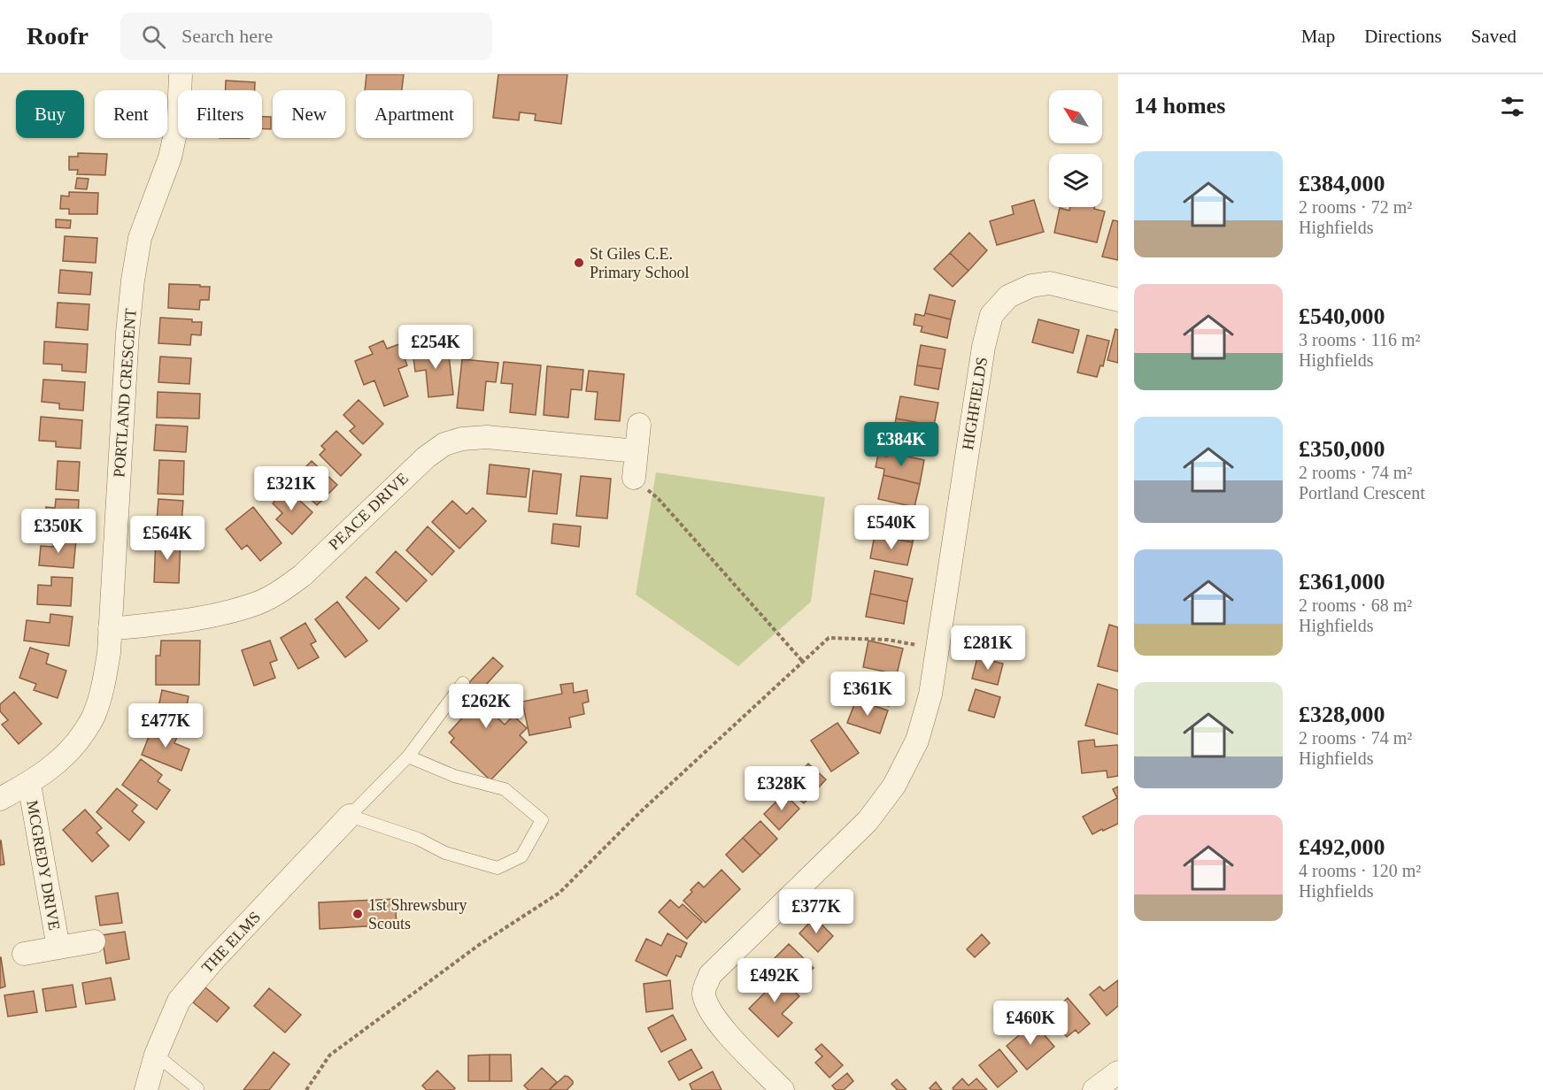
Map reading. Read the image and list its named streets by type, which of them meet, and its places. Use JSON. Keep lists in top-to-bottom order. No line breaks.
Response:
{"streets":{"street":["PORTLAND CRESCENT","HIGHFIELDS","PEACE DRIVE","MCGREDY DRIVE","THE ELMS"]},"crossings":[["PORTLAND CRESCENT","PEACE DRIVE"],["PORTLAND CRESCENT","MCGREDY DRIVE"]],"places":["St Giles C.E. Primary School","1st Shrewsbury Scouts"],"north":"top left","page":{"header":"Roofr","search":"Search here","nav":["Map","Directions","Saved"],"heading":"14 homes","chip":["Buy","Rent","Filters","New","Apartment"],"list":[{"name":"£384,000","note":"2 rooms · 72 m² · Highfields"},{"name":"£540,000","note":"3 rooms · 116 m² · Highfields"},{"name":"£350,000","note":"2 rooms · 74 m² · Portland Crescent"},{"name":"£361,000","note":"2 rooms · 68 m² · Highfields"},{"name":"£328,000","note":"2 rooms · 74 m² · Highfields"},{"name":"£492,000","note":"4 rooms · 120 m² · Highfields"}],"price":["£254K","£384K","£321K","£540K","£350K","£564K","£281K","£361K","£262K","£477K","£328K","£377K","£492K","£460K"]}}
